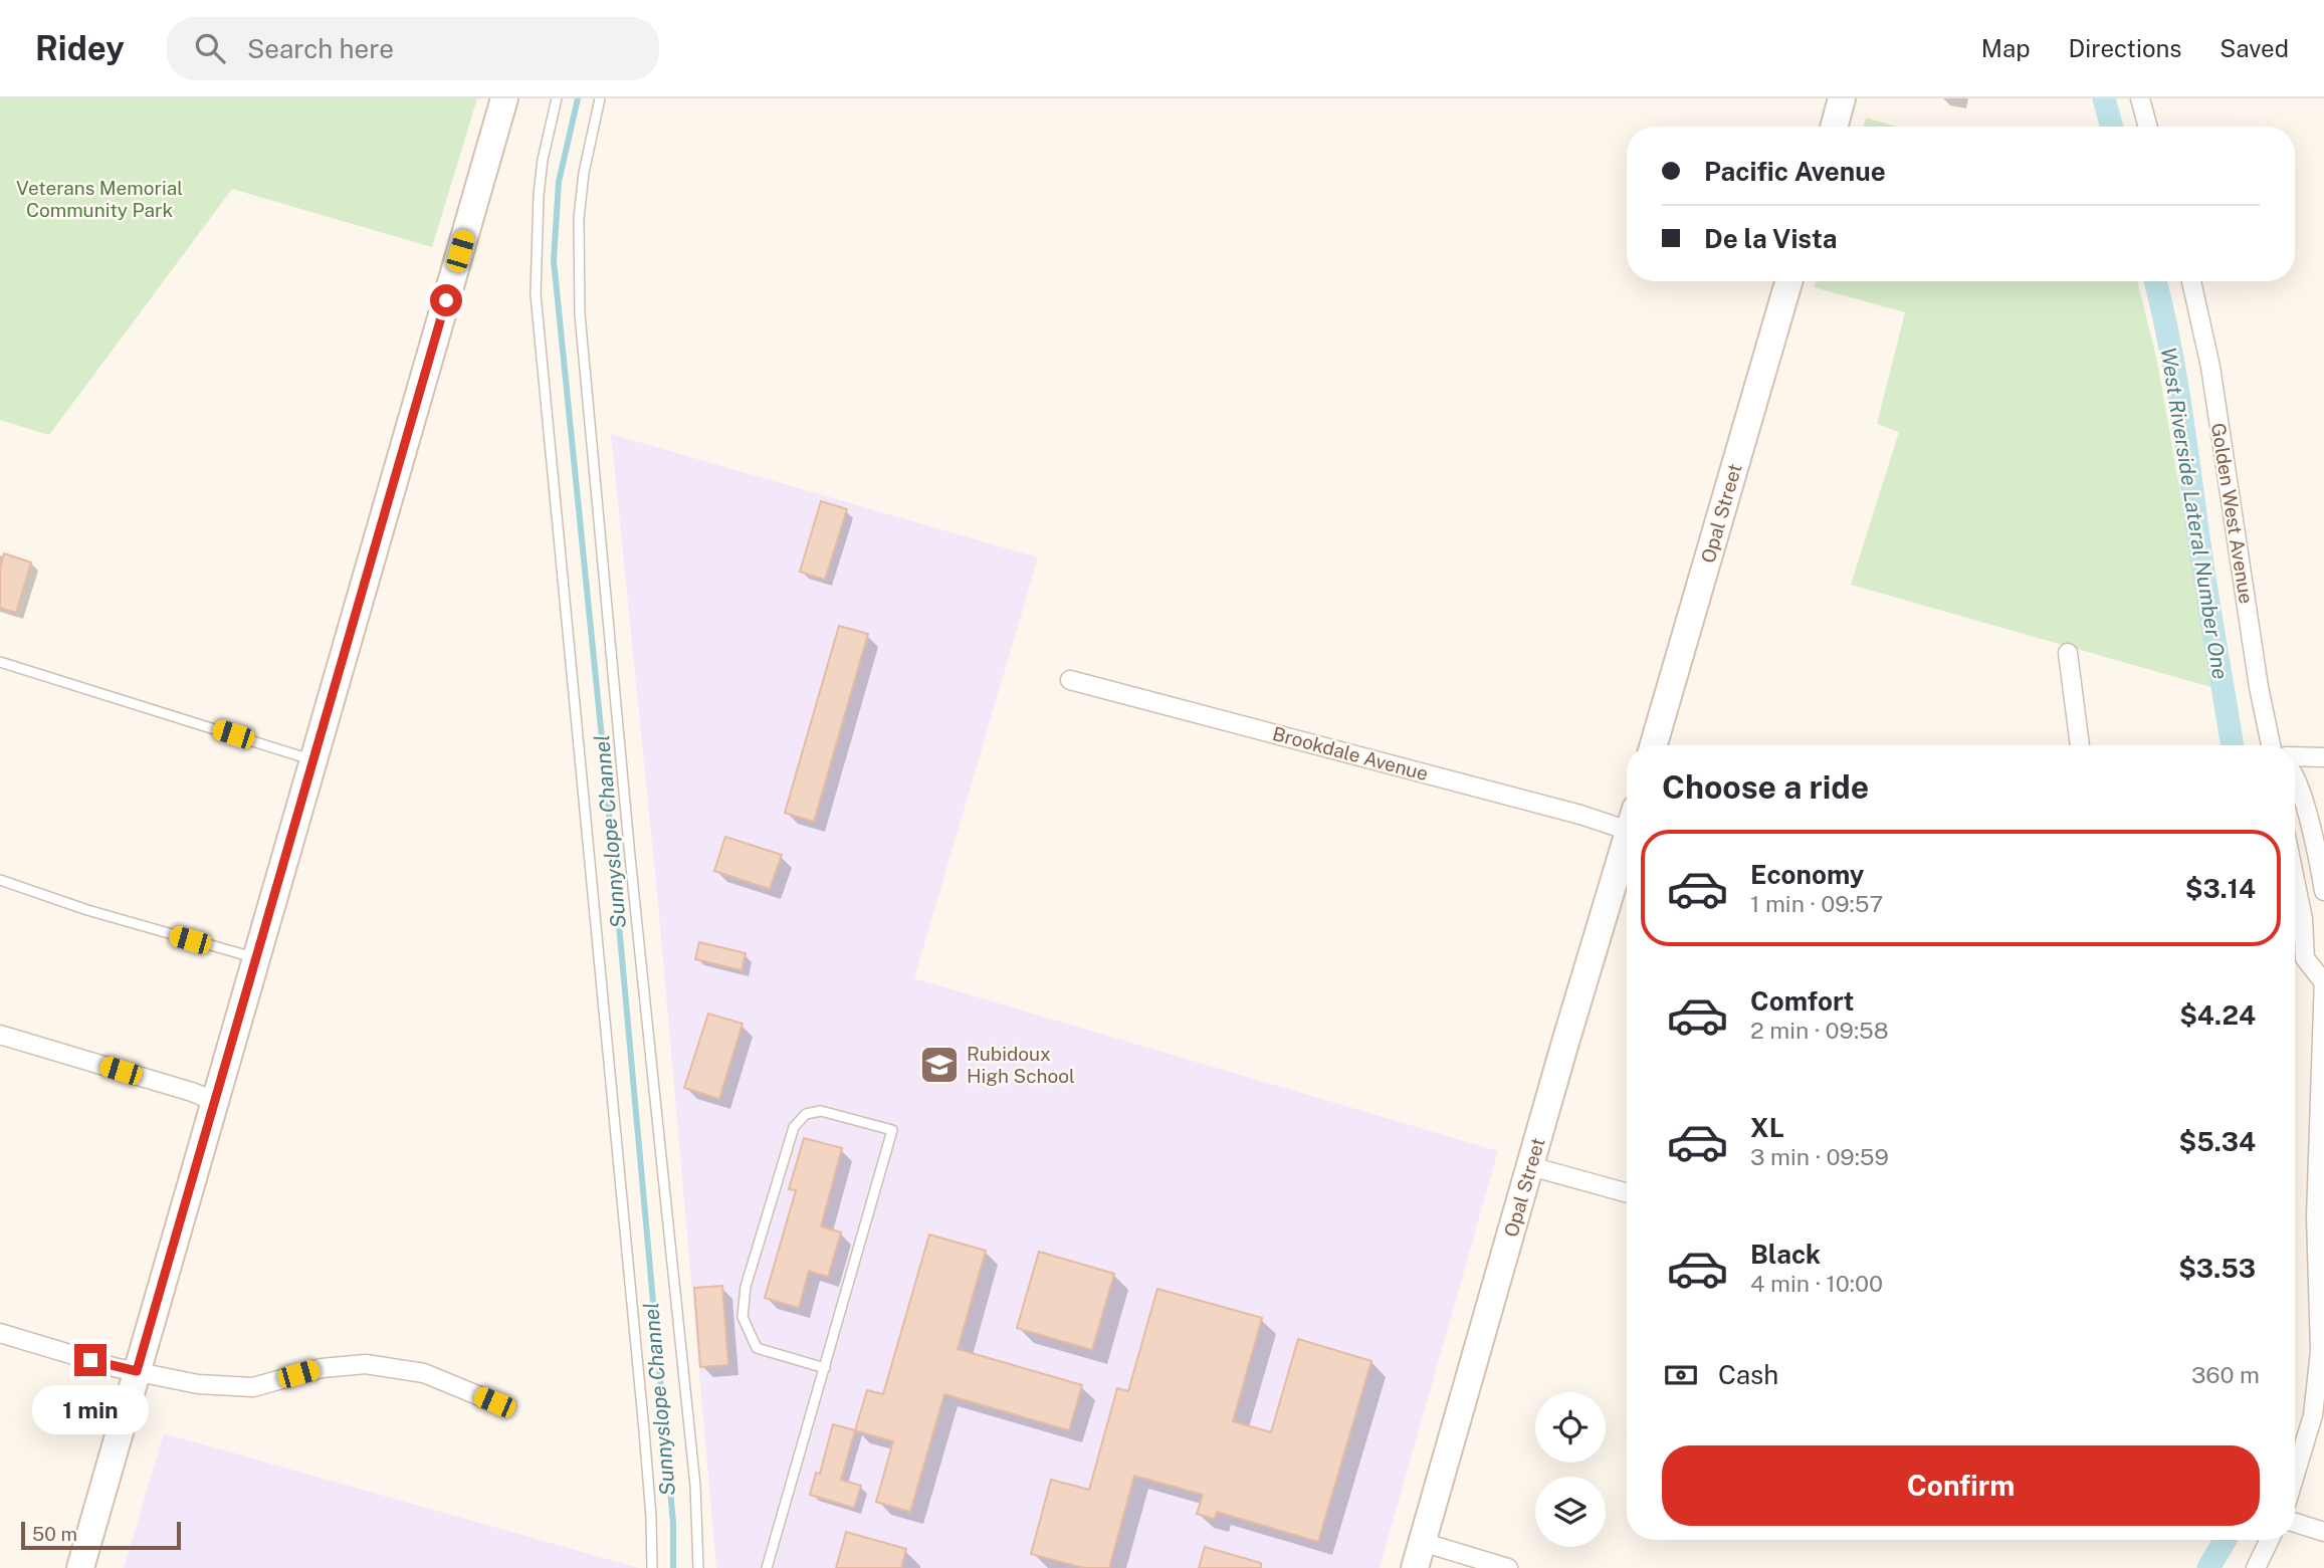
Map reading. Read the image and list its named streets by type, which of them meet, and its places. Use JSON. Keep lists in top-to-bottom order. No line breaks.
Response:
{"streets":{"street":["Opal Street","Golden West Avenue","Brookdale Avenue"]},"water":["West Riverside Lateral Number One","Sunnyslope Channel"],"parks":["Veterans Memorial Community Park"],"places":{"school or university":["Rubidoux High School"]},"scale_bar":"50 m","page":{"header":"Ridey","search":"Search here","nav":["Map","Directions","Saved"],"banner":["Pacific Avenue","De la Vista"],"heading":"Choose a ride","list":[{"name":"Economy","note":"1 min · 09:57","value":"$3.14"},{"name":"Comfort","note":"2 min · 09:58","value":"$4.24"},{"name":"XL","note":"3 min · 09:59","value":"$5.34"},{"name":"Black","note":"4 min · 10:00","value":"$3.53"}],"pay":["Cash","360 m"],"bubble":"1 min","buttons":"Confirm","scale":"50 m"}}
